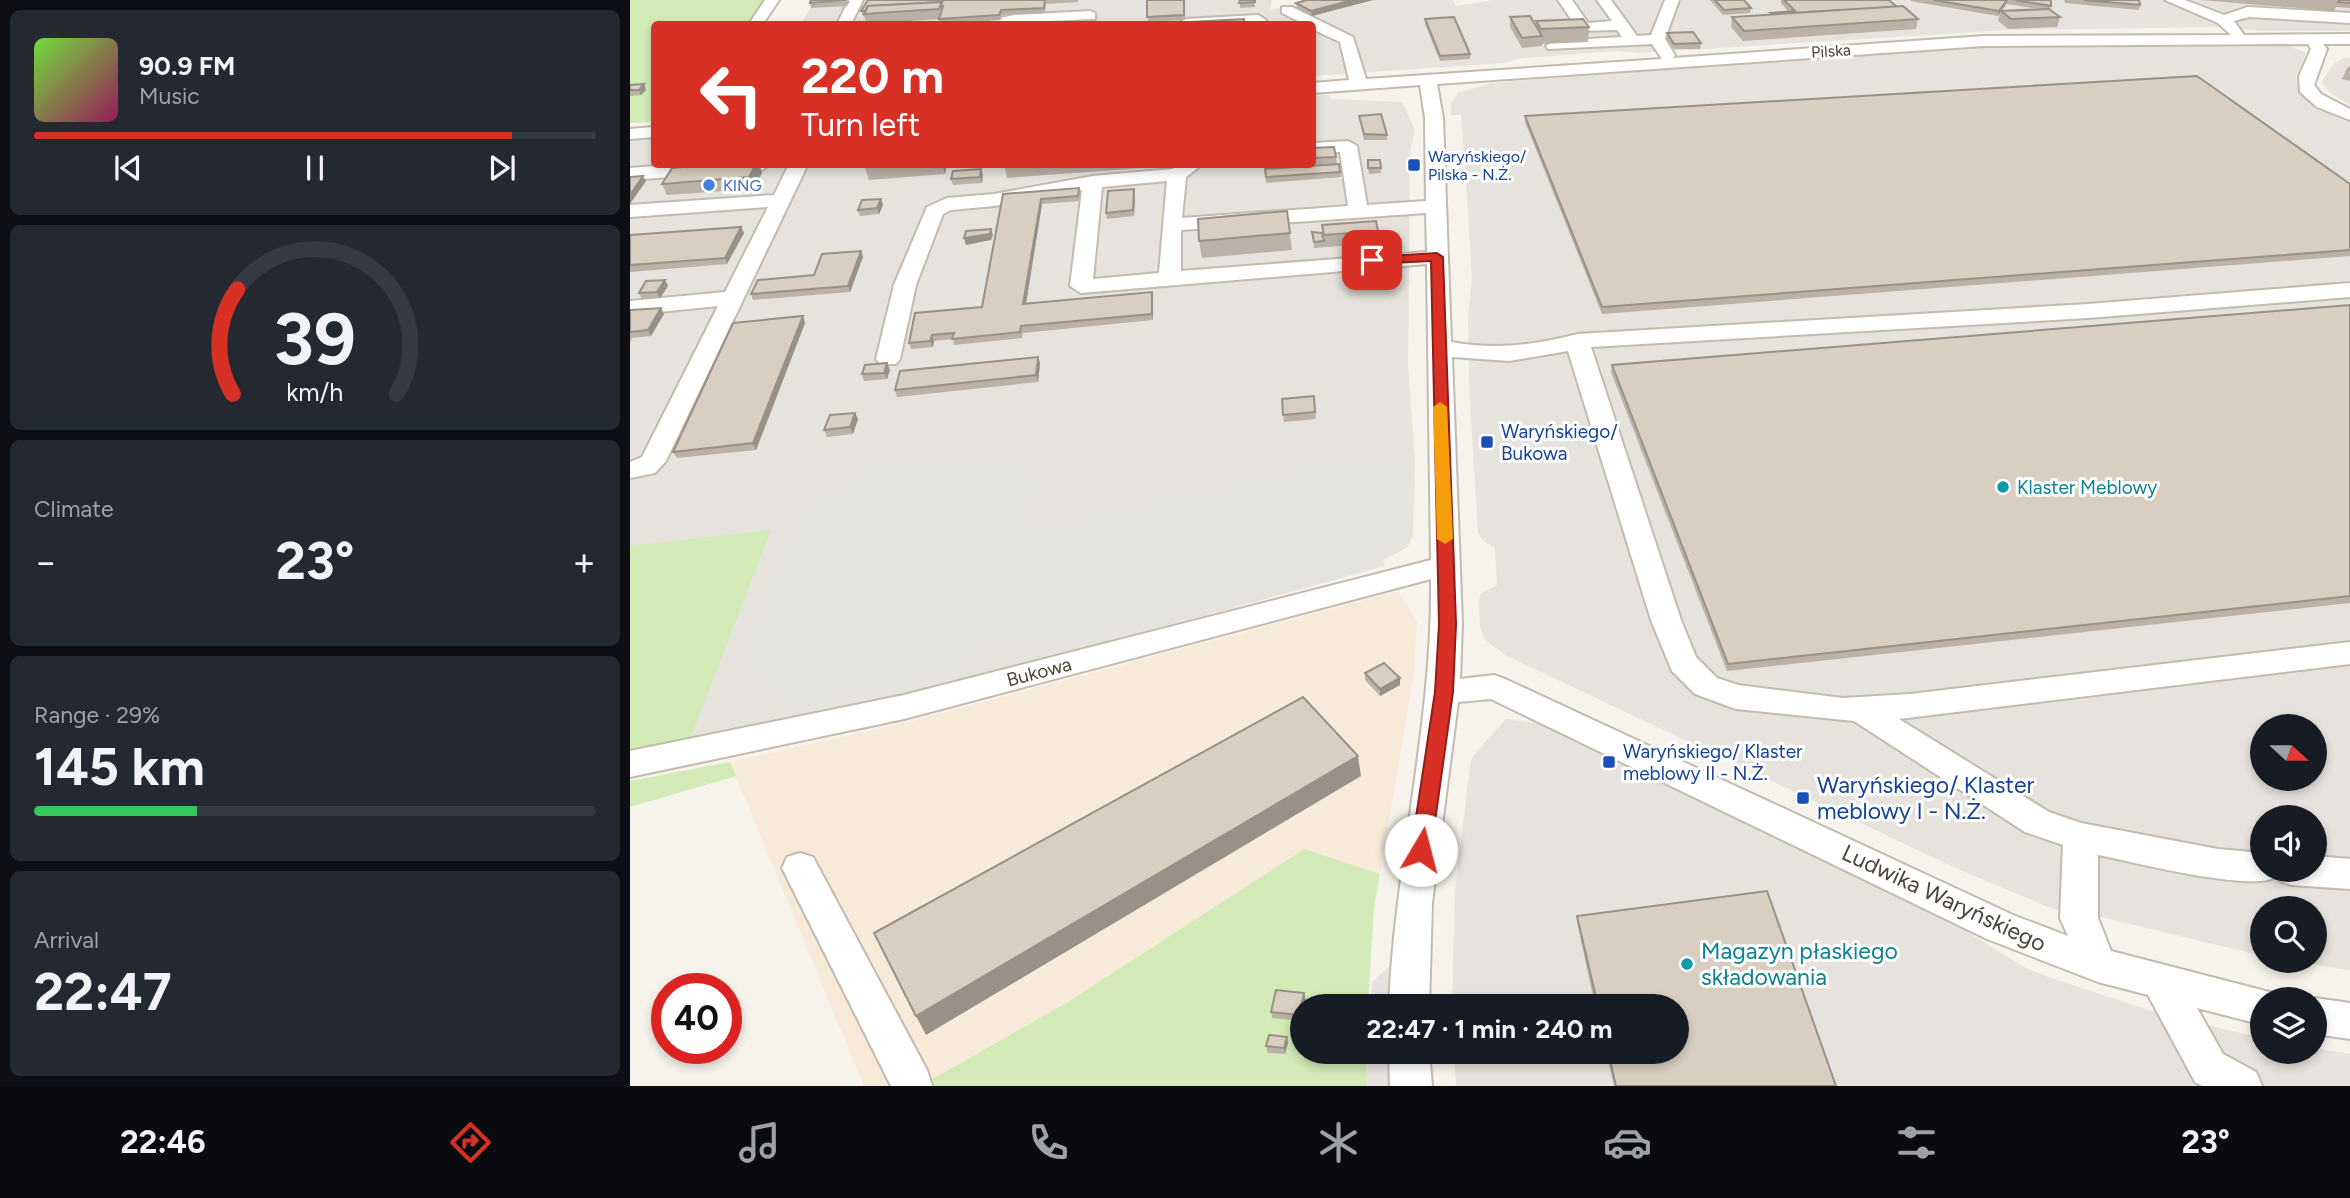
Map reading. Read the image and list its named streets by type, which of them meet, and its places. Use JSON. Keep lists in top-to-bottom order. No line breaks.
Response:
{"streets":{"street":["Pilska","Bukowa","Ludwika Waryńskiego"]},"places":{"transit":["Waryńskiego/ Pilska - N.Ż.","Waryńskiego/ Bukowa","Waryńskiego/ Klaster meblowy II - N.Ż.","Waryńskiego/ Klaster meblowy I - N.Ż."],"other":["KING","Klaster Meblowy","Magazyn płaskiego składowania"]},"north":"right","page":{"turn":["220 m","Turn left"],"song":["90.9 FM","Music"],"tile":["Climate",["Range · 29%","145 km"],["Arrival","22:47"]],"heat":["−","23°","+"],"limit":"40","trip":"22:47 · 1 min · 240 m","tabs":["22:46","23°"],"gauge":["39","km/h"]}}
